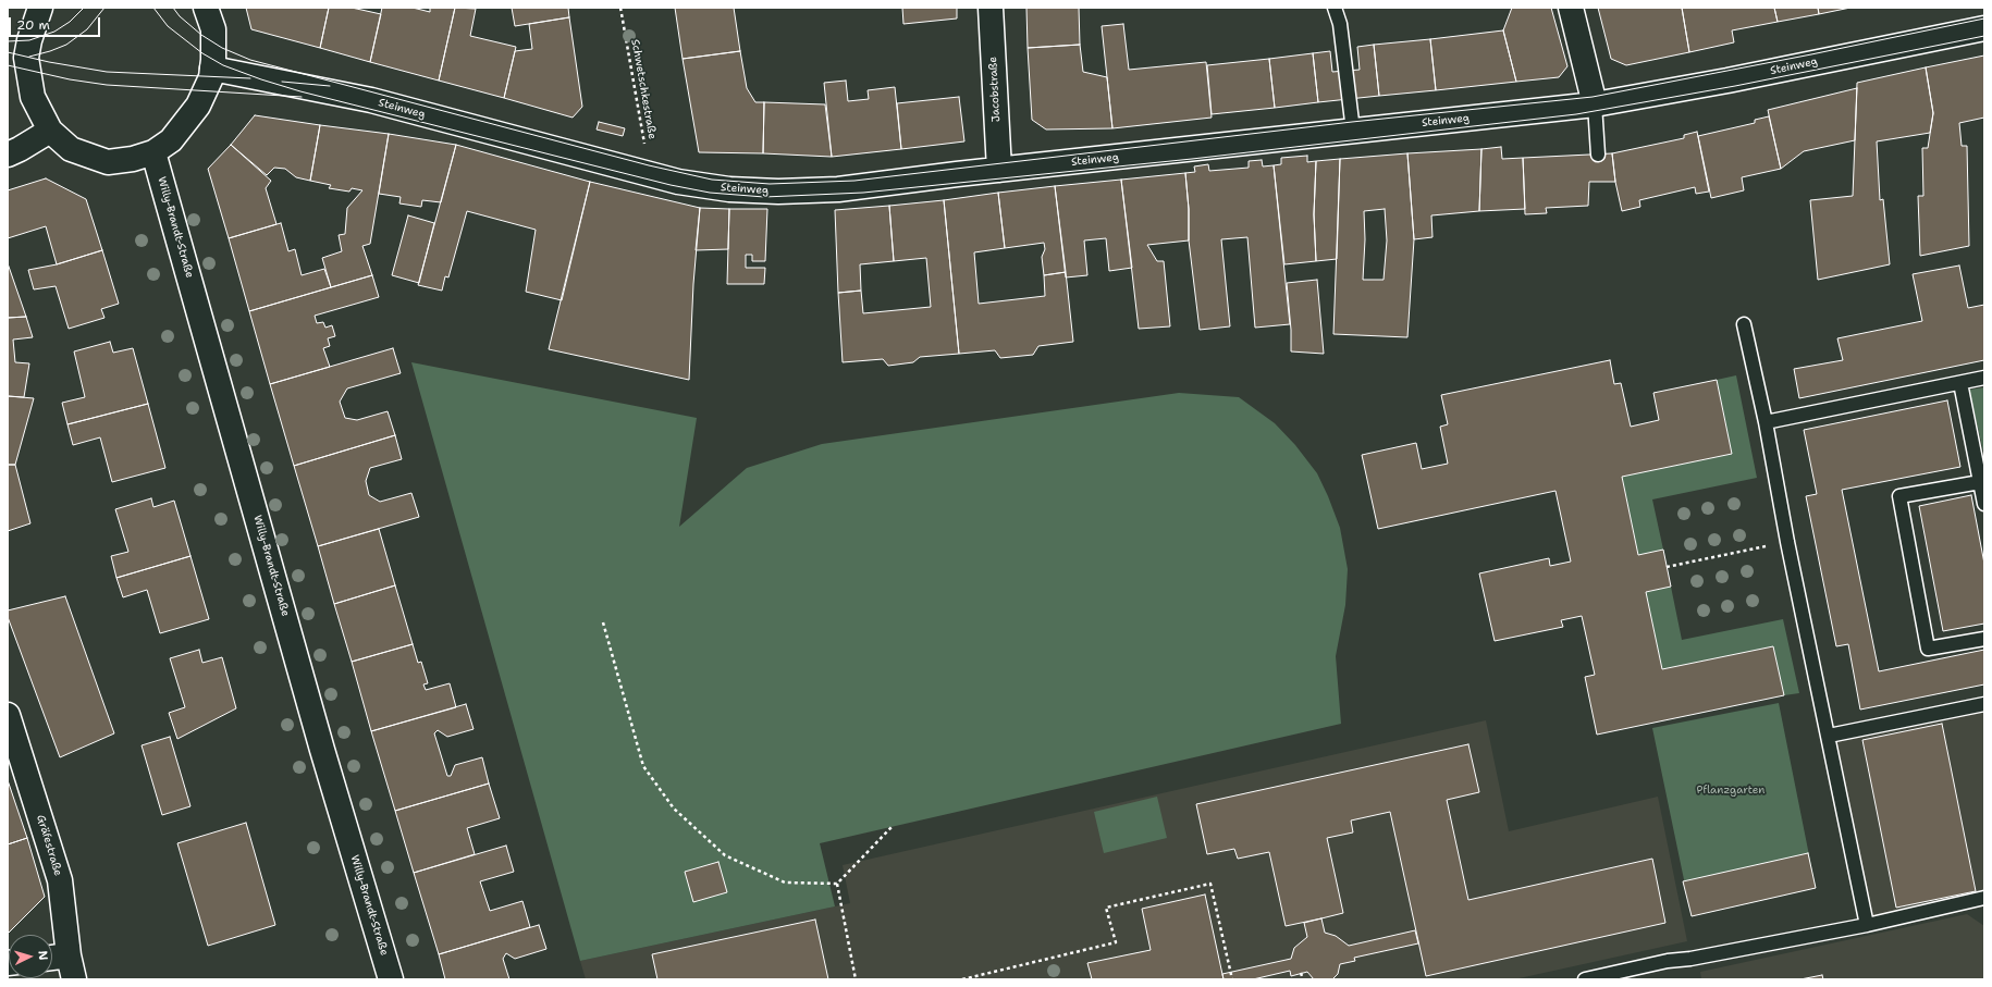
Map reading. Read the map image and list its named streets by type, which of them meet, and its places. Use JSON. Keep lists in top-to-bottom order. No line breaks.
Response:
{"streets":{"street":["Steinweg","Jacobstraße","Willy-Brandt-Straße","Gräfestraße"],"path":["Schwetschkestraße"]},"crossings":[["Steinweg","Schwetschkestraße"],["Steinweg","Jacobstraße"]],"parks":["Pflanzgarten"],"scale_bar":"20 m","north":"right"}
